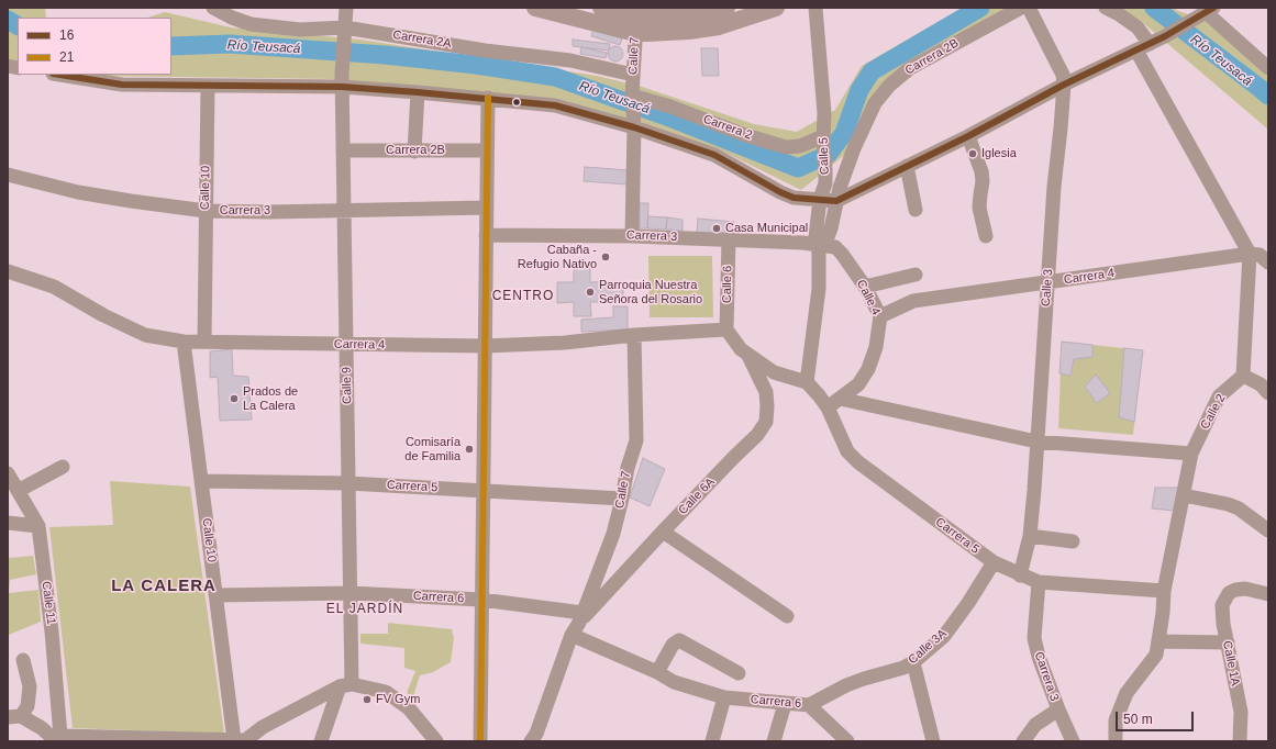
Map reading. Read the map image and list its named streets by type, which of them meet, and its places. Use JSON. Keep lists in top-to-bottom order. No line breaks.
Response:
{"streets":{"street":["Carrera 2A","Calle 7","Carrera 2B","Carrera 2","Calle 5","Calle 10","Carrera 3","Carrera 4","Calle 6","Calle 3","Calle 4","Calle 9","Calle 2","Carrera 5","Calle 6A","Carrera 6","Calle 11","Calle 3A","Calle 1A"]},"crossings":[["Carrera 2A","Calle 7"],["Carrera 2A","Calle 9"],["Calle 7","Carrera 2"],["Calle 7","Carrera 3"],["Calle 7","Carrera 4"],["Calle 7","Carrera 5"],["Calle 7","Calle 6A"],["Calle 7","Carrera 6"],["Carrera 2B","Calle 5"],["Carrera 2B","Carrera 3"],["Carrera 2B","Calle 4"],["Carrera 2B","Calle 9"],["Carrera 2","Calle 5"],["Calle 5","Carrera 3"],["Calle 5","Calle 4"],["Calle 5","Carrera 5"],["Calle 10","Carrera 3"],["Calle 10","Carrera 4"],["Calle 10","Carrera 5"],["Calle 10","Carrera 6"],["Carrera 3","Calle 6"],["Carrera 3","Calle 4"],["Carrera 3","Calle 9"],["Carrera 3","Carrera 5"],["Carrera 4","Calle 6"],["Carrera 4","Calle 3"],["Carrera 4","Calle 4"],["Carrera 4","Calle 9"],["Calle 3","Carrera 5"],["Calle 4","Carrera 5"],["Calle 9","Carrera 5"],["Calle 9","Carrera 6"],["Calle 2","Carrera 5"],["Carrera 5","Calle 3A"],["Calle 6A","Carrera 6"],["Carrera 6","Calle 3A"]],"districts":["CENTRO","LA CALERA","EL JARDÍN"],"water":["Río Teusacá"],"places":["Iglesia","Casa Municipal","Cabaña - Refugio Nativo","Parroquia Nuestra Señora del Rosario","Prados de La Calera","Comisaría de Familia","FV Gym"],"lines":["transit line 16","transit line 21"],"legend":["16","21"],"scale_bar":"50 m"}
